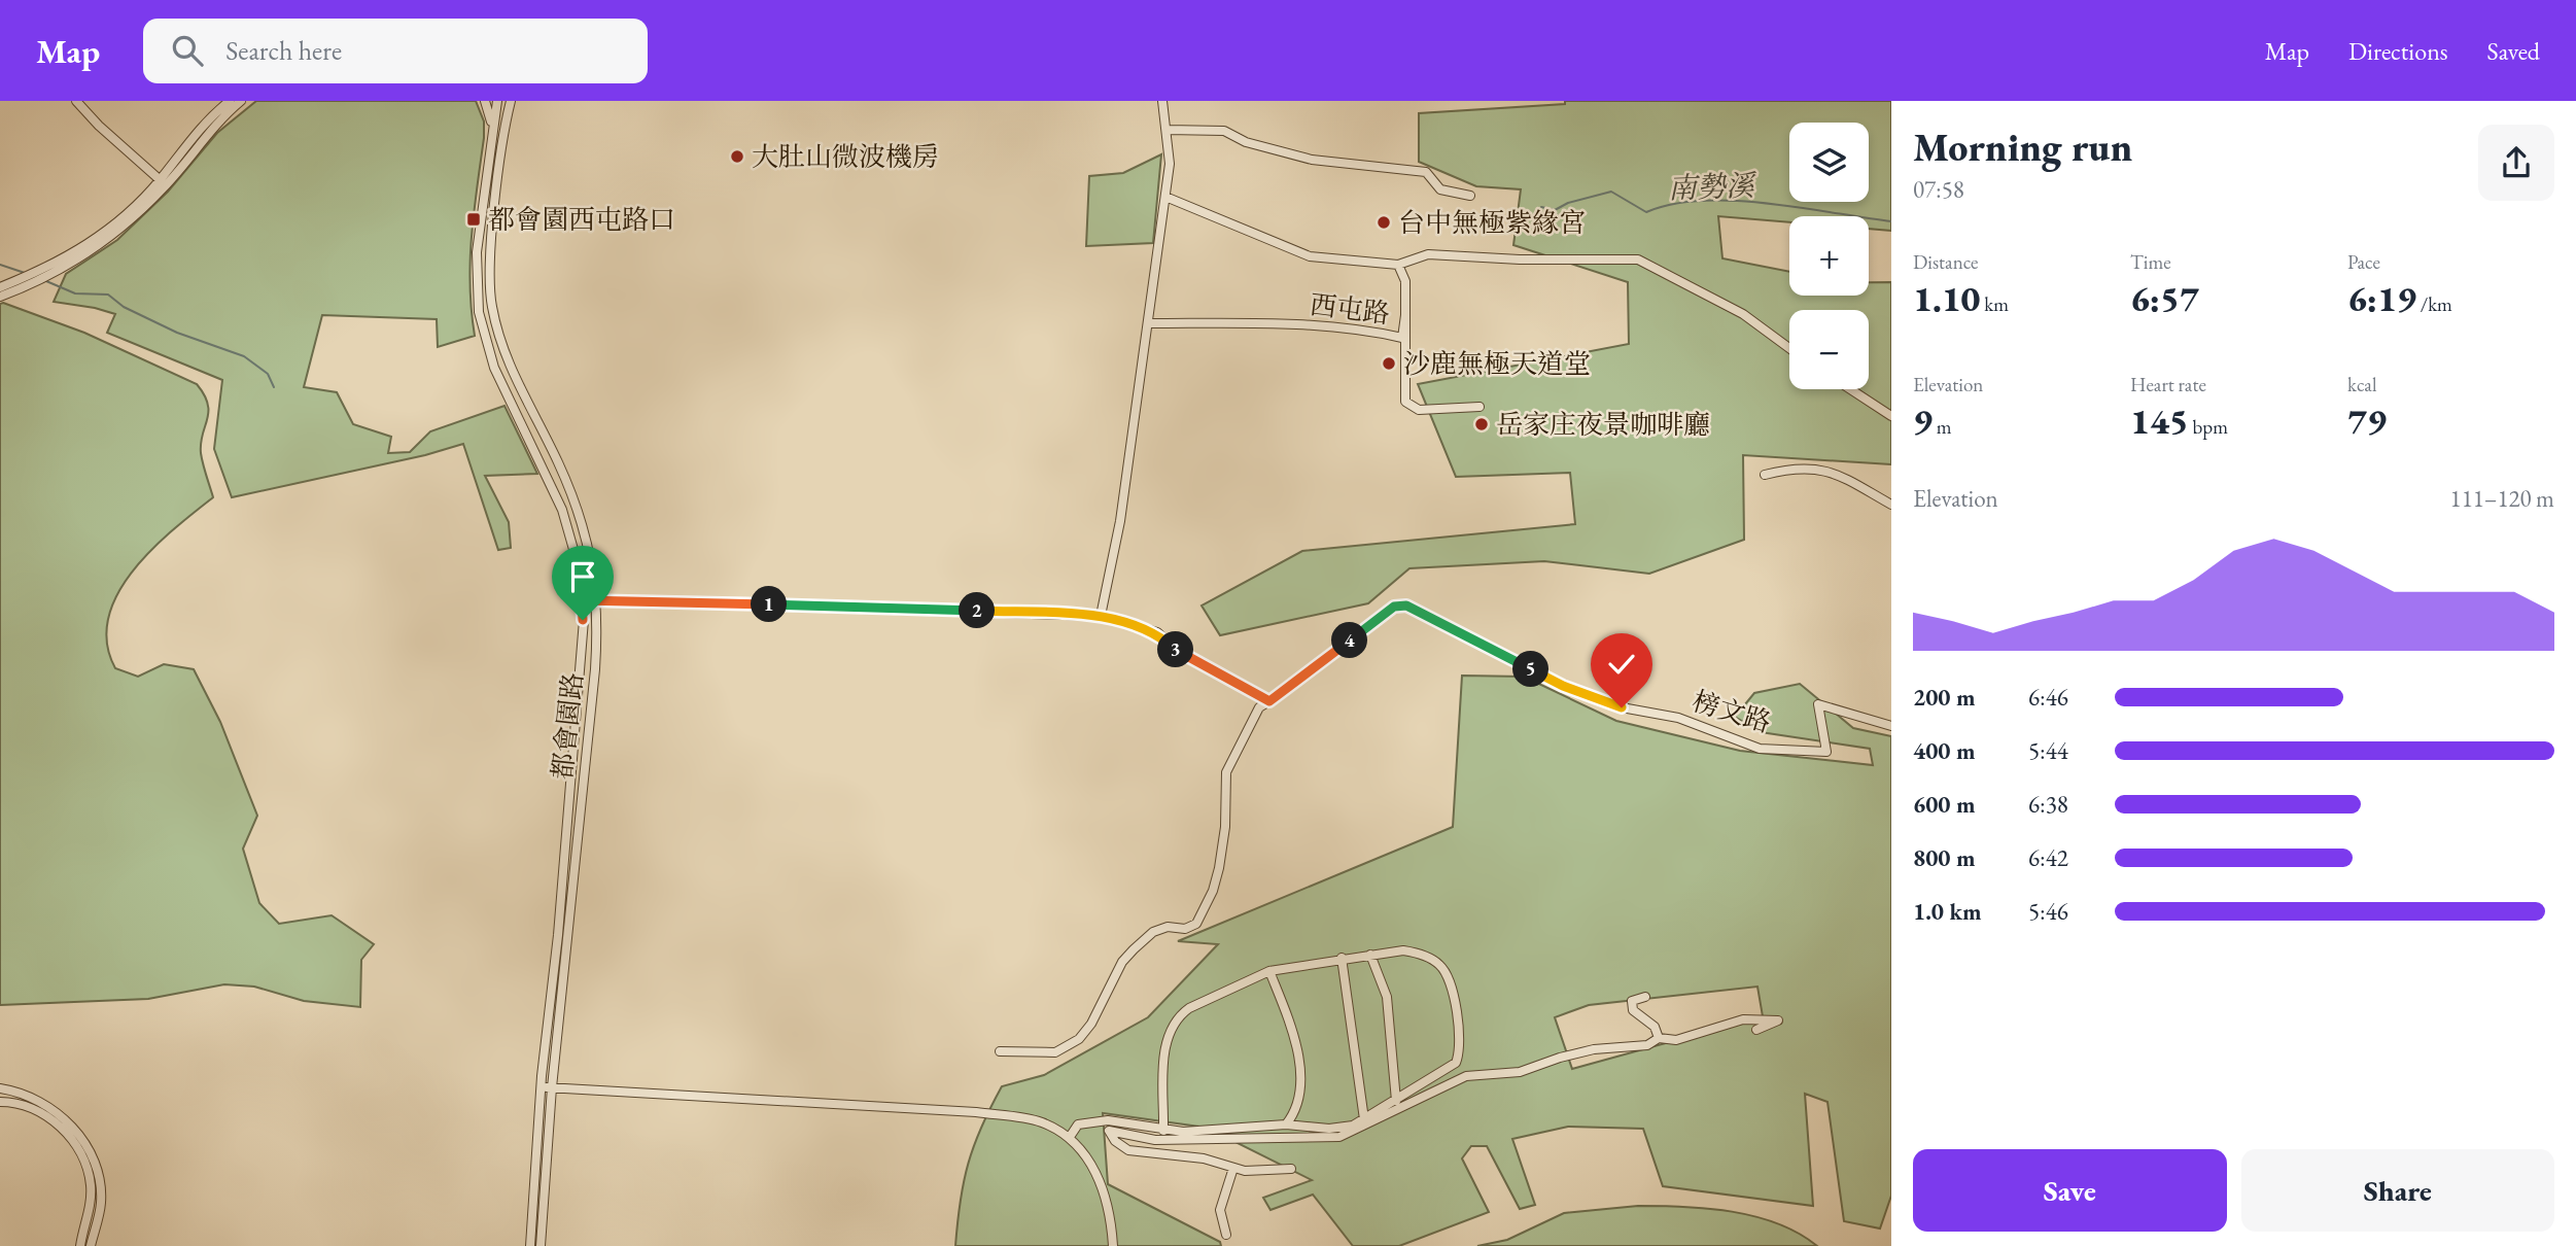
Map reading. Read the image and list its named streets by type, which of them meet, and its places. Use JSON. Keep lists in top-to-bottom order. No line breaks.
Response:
{"streets":{"street":["西屯路","榜文路","都會園路"]},"water":["南勢溪"],"places":{"other":["大肚山微波機房","台中無極紫緣宮","沙鹿無極天道堂","岳家庄夜景咖啡廳"],"transit":["都會園西屯路口"]},"page":{"header":"Map","search":"Search here","nav":["Map","Directions","Saved"],"heading":["Morning run","07:58"],"map_buttons":["+","−"],"stats":[["Distance","1.10 km"],["Time","6:57"],["Pace","6:19 /km"],["Elevation","9 m"],["Heart rate","145 bpm"],["kcal","79"]],"chart":["Elevation","111–120 m"],"pins":["1","2","4","3","5"],"list":[{"name":"200 m","note":"6:46"},{"name":"400 m","note":"5:44"},{"name":"600 m","note":"6:38"},{"name":"800 m","note":"6:42"},{"name":"1.0 km","note":"5:46"}],"buttons":["Save","Share"]}}
